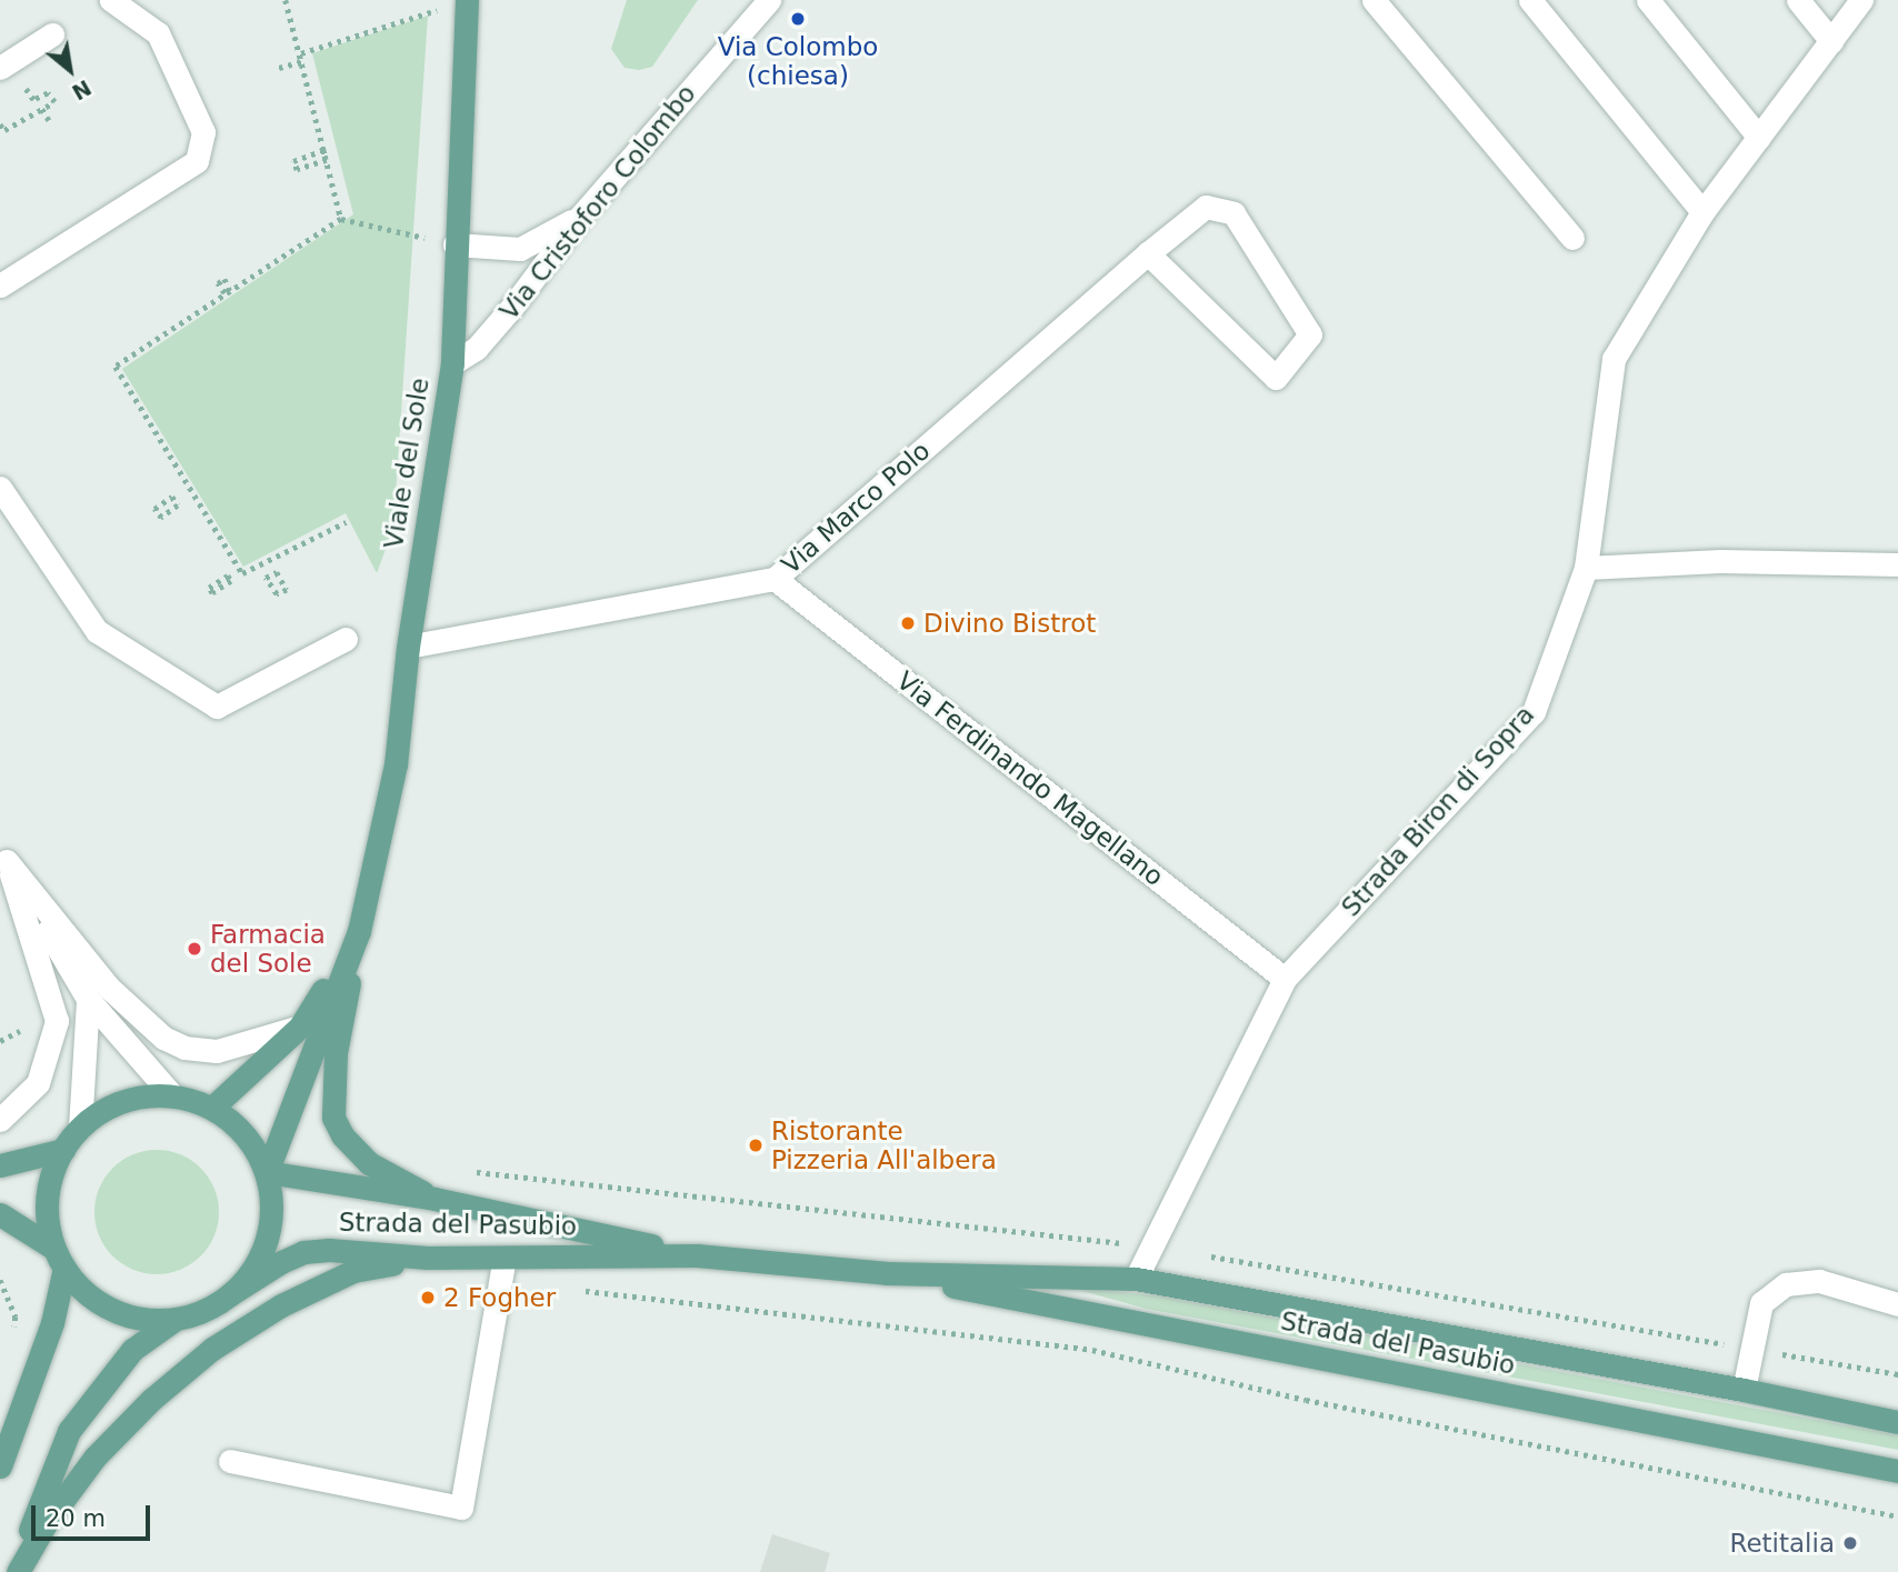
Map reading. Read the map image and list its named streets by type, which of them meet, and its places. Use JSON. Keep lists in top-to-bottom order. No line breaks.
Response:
{"streets":{"main road":["Viale del Sole","Strada del Pasubio"],"street":["Via Cristoforo Colombo","Via Marco Polo","Via Ferdinando Magellano","Strada Biron di Sopra"]},"crossings":[["Via Cristoforo Colombo","Viale del Sole"],["Viale del Sole","Via Marco Polo"],["Viale del Sole","Strada del Pasubio"],["Via Marco Polo","Via Ferdinando Magellano"],["Via Ferdinando Magellano","Strada Biron di Sopra"],["Strada Biron di Sopra","Strada del Pasubio"]],"places":["Via Colombo (chiesa)","Divino Bistrot","Farmacia del Sole","Ristorante Pizzeria All'albera","2 Fogher","Retitalia"],"scale_bar":"20 m","north":"bottom right"}
